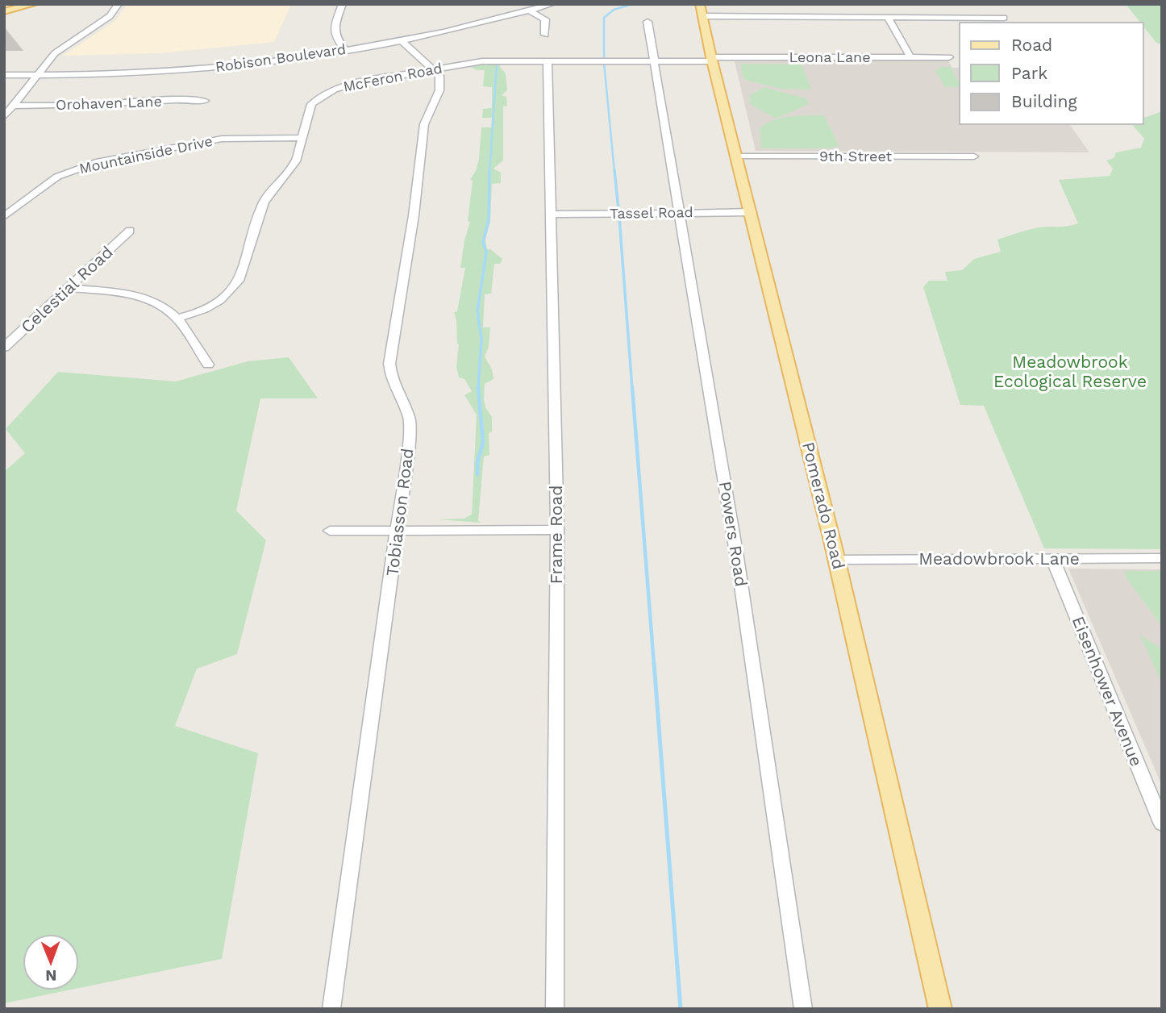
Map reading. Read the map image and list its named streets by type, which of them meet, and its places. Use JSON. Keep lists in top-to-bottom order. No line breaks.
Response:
{"streets":{"main road":["Pomerado Road"],"street":["Leona Lane","Robison Boulevard","McFeron Road","Orohaven Lane","Mountainside Drive","9th Street","Tassel Road","Celestial Road","Tobiasson Road","Powers Road","Frame Road","Meadowbrook Lane","Eisenhower Avenue"]},"crossings":[["Leona Lane","McFeron Road"],["Leona Lane","Pomerado Road"],["McFeron Road","Mountainside Drive"],["McFeron Road","Pomerado Road"],["McFeron Road","Tobiasson Road"],["McFeron Road","Powers Road"],["McFeron Road","Frame Road"],["9th Street","Pomerado Road"],["Tassel Road","Pomerado Road"],["Tassel Road","Powers Road"],["Tassel Road","Frame Road"],["Pomerado Road","Meadowbrook Lane"],["Meadowbrook Lane","Eisenhower Avenue"]],"parks":["Meadowbrook Ecological Reserve"],"legend":["Road","Park","Building"],"north":"bottom"}
